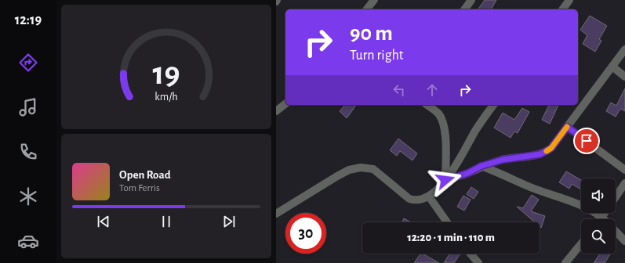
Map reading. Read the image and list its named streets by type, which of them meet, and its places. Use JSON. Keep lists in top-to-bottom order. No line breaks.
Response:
{"page":{"tabs":"12:19","turn":["90 m","Turn right"],"song":["Open Road","Tom Ferris"],"limit":"30","trip":"12:20 · 1 min · 110 m","gauge":["19","km/h"]}}
